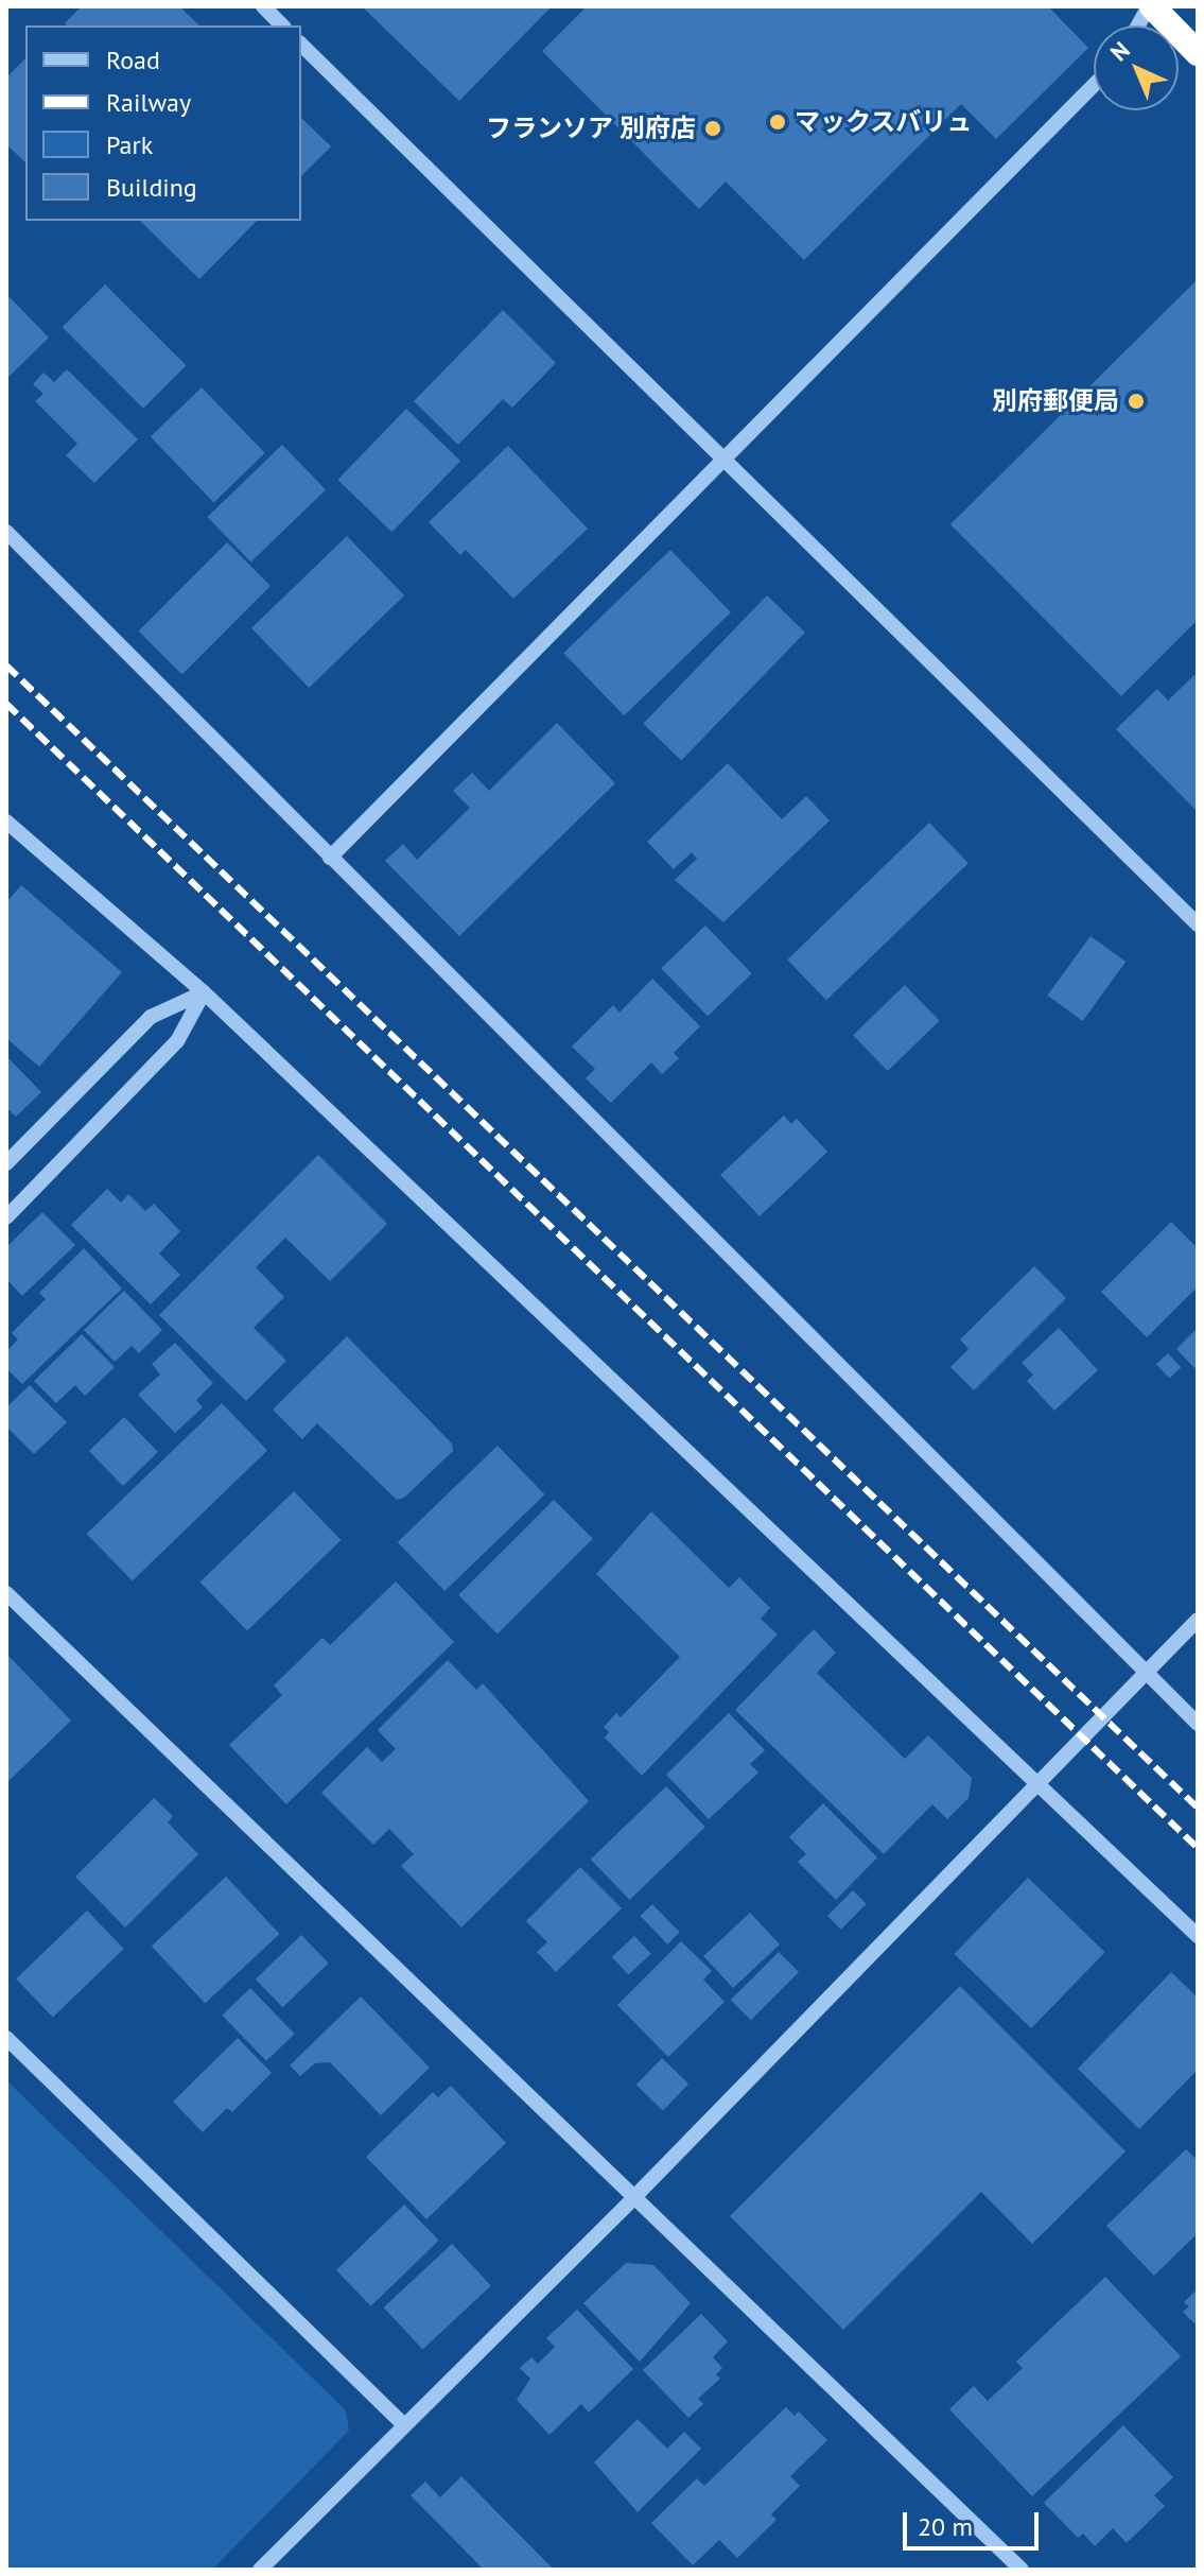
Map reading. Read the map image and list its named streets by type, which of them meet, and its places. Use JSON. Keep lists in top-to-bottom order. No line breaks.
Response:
{"places":["マックスバリュ","フランソア 別府店","別府郵便局"],"legend":["Road","Railway","Park","Building"],"scale_bar":"20 m","north":"top left"}
